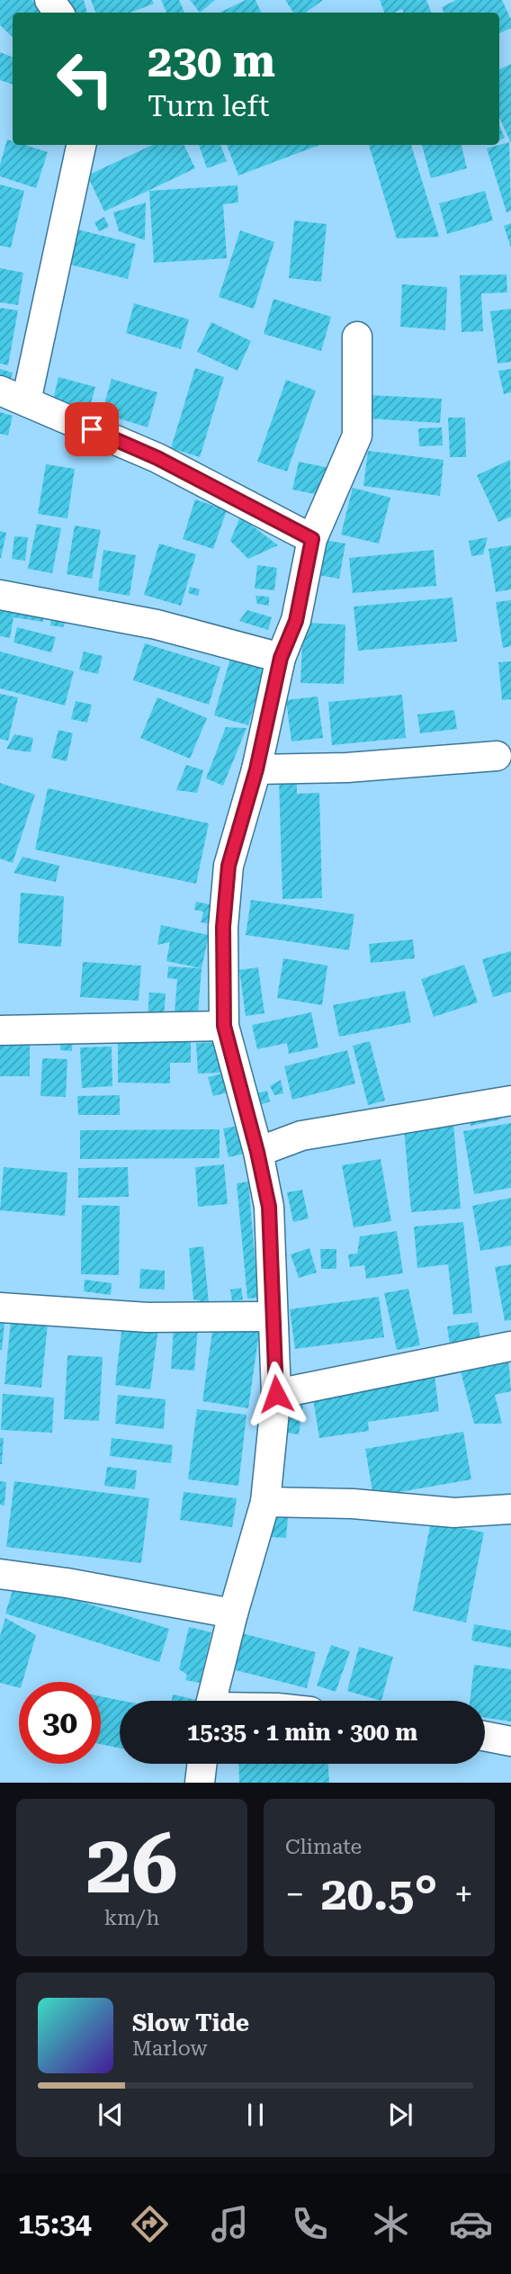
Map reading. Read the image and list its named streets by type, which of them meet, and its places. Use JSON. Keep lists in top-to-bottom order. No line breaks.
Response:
{"page":{"turn":["230 m","Turn left"],"limit":"30","trip":"15:35 · 1 min · 300 m","tile":[["26","km/h"],"Climate"],"heat":["−","20.5°","+"],"song":["Slow Tide","Marlow"],"tabs":"15:34"}}
